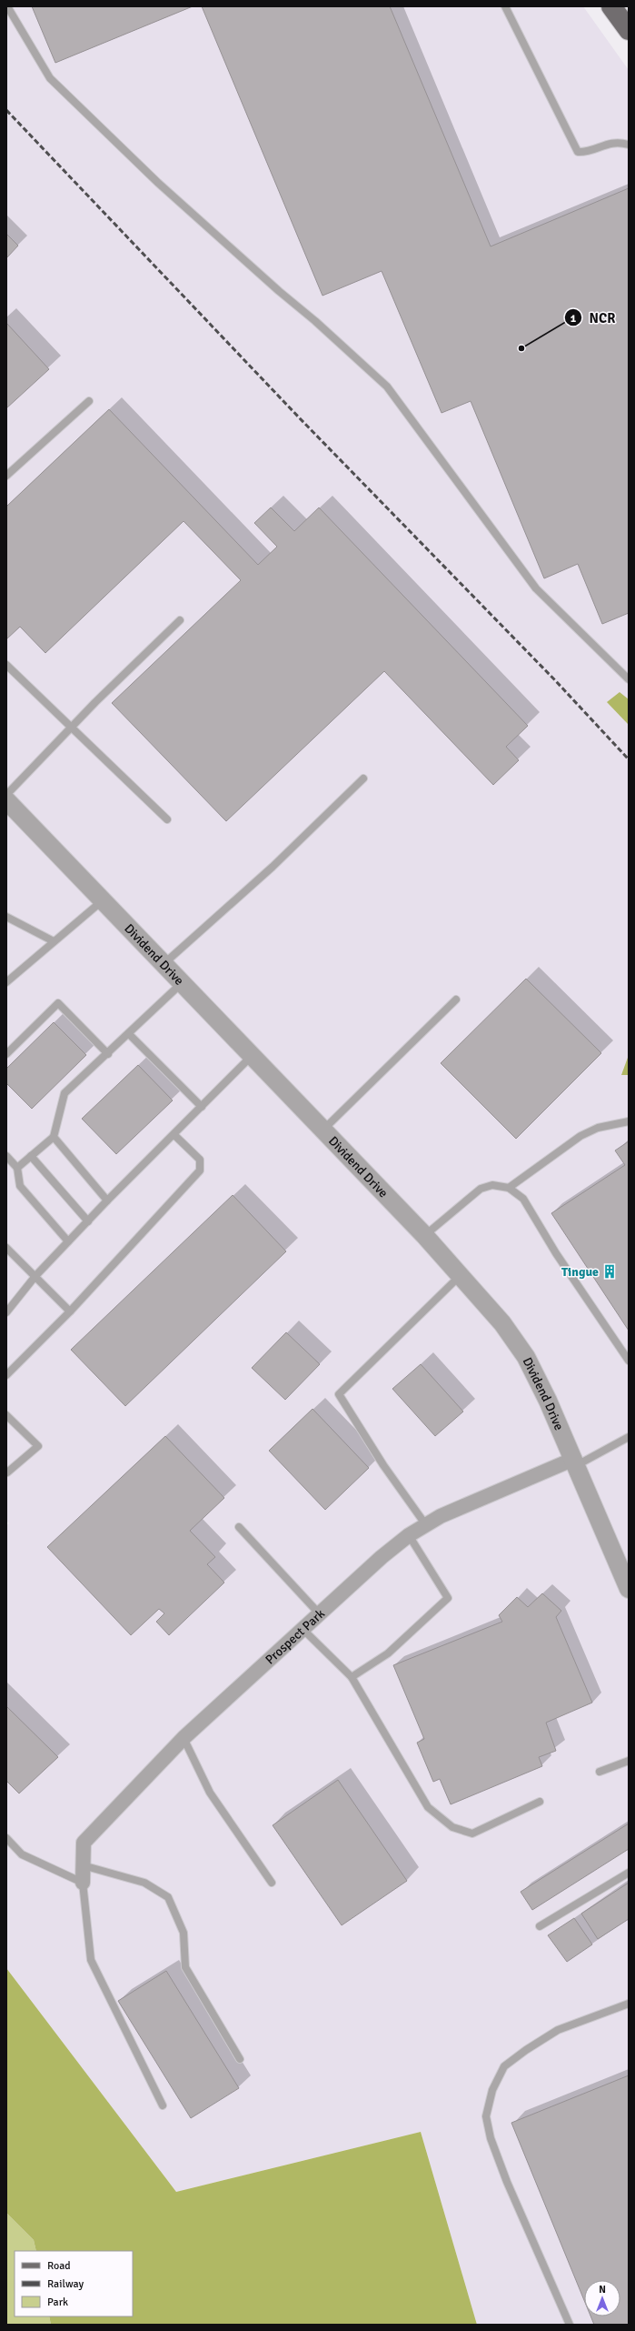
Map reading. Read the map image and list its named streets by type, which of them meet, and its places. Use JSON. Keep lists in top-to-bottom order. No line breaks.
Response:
{"streets":{"street":["Dividend Drive","Prospect Park"]},"crossings":[["Dividend Drive","Prospect Park"]],"places":{"other":["NCR"],"building":["Tingue"]},"legend":["Road","Railway","Park"],"north":"top"}
